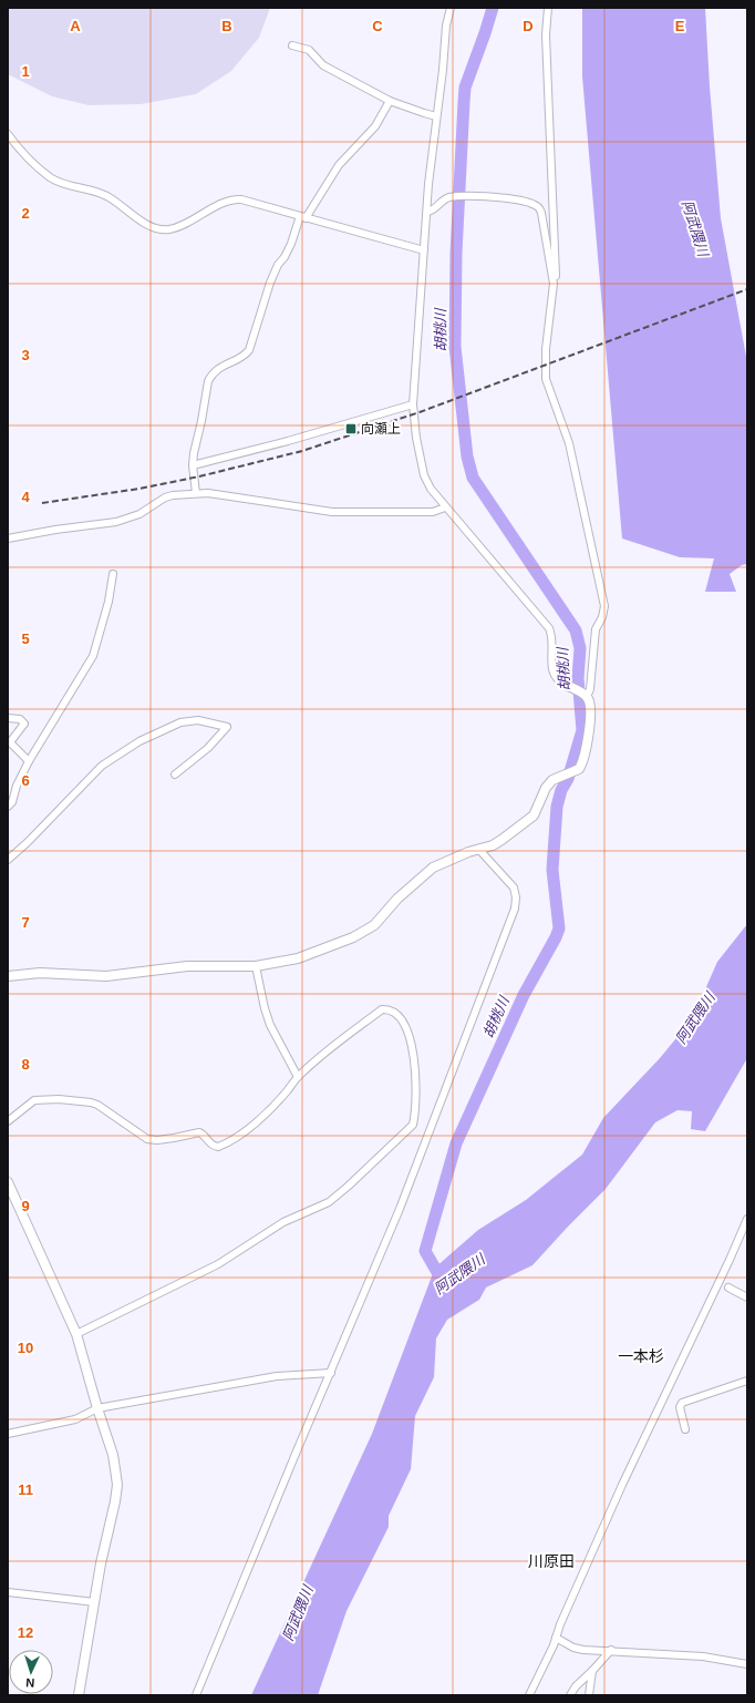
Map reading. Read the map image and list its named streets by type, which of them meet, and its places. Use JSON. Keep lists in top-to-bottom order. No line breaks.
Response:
{"districts":["一本杉","川原田"],"water":["阿武隈川","胡桃川"],"places":{"transit":["向瀬上"]},"north":"bottom","grid":{"columns":["A","B","C","D","E"],"rows":["1","2","3","4","5","6","7","8","9","10","11","12"]}}
